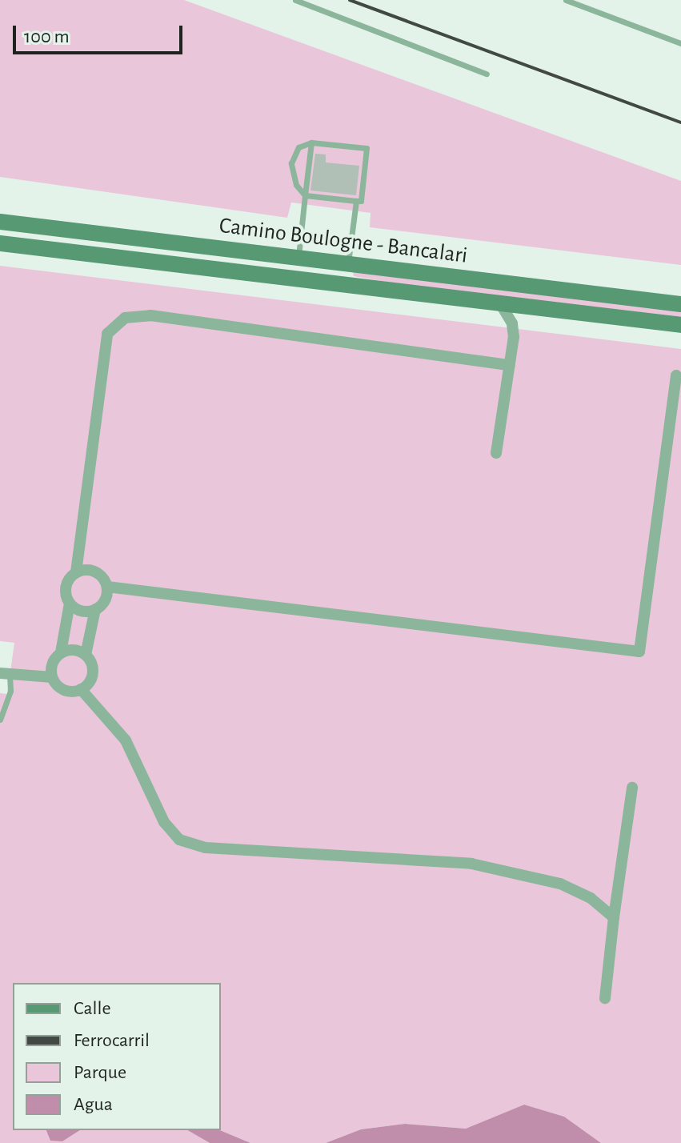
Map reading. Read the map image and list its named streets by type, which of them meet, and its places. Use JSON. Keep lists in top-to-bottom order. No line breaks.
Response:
{"streets":{"main road":["Camino Boulogne - Bancalari"]},"legend":["Calle","Ferrocarril","Parque","Agua"],"scale_bar":"100 m"}
